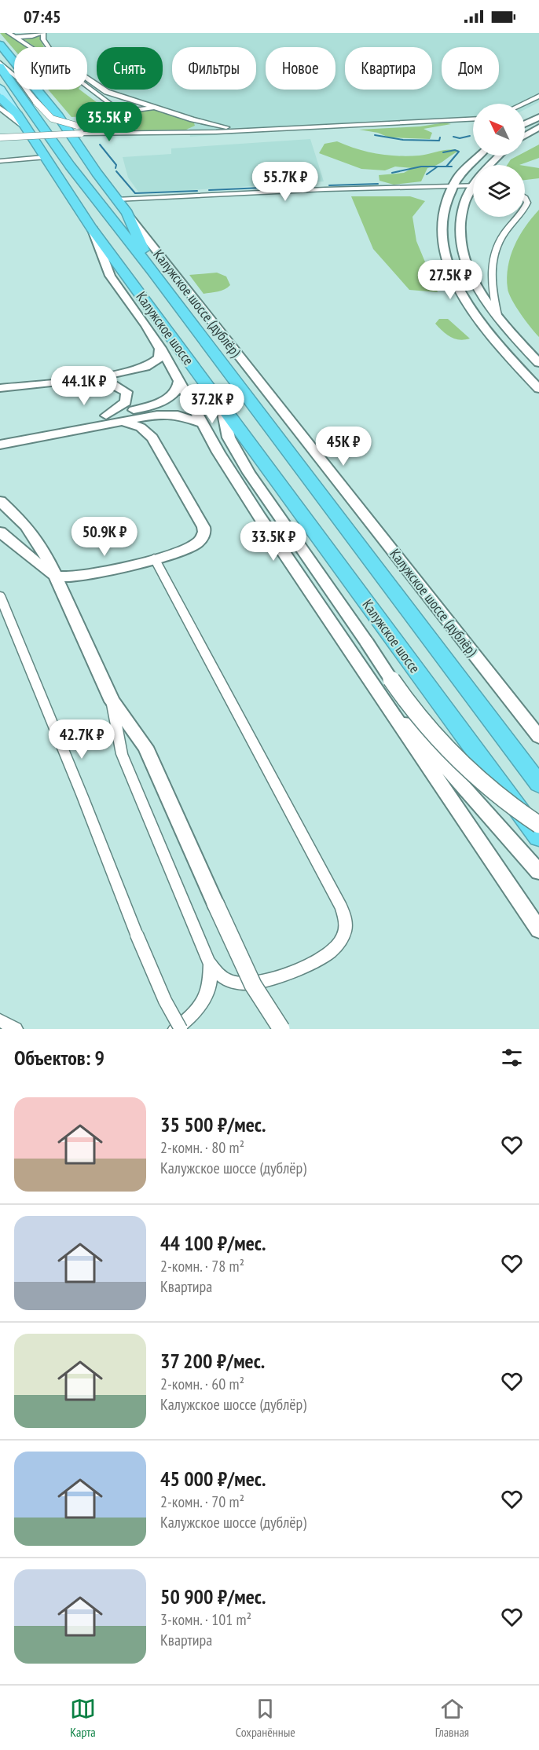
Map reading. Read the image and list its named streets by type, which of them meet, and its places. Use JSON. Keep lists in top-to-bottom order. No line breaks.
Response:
{"streets":{"highway":["Калужское шоссе (дублёр)","Калужское шоссе"]},"north":"top left","page":{"status":"07:45","chip":["Купить","Снять","Фильтры","Новое","Квартира","Дом"],"price":["35.5K ₽","55.7K ₽","27.5K ₽","44.1K ₽","37.2K ₽","45K ₽","50.9K ₽","33.5K ₽","42.7K ₽"],"heading":"Объектов: 9","list":[{"name":"35 500 ₽/мес.","note":"2-комн. · 80 m² · Калужское шоссе (дублёр)"},{"name":"44 100 ₽/мес.","note":"2-комн. · 78 m² · Квартира"},{"name":"37 200 ₽/мес.","note":"2-комн. · 60 m² · Калужское шоссе (дублёр)"},{"name":"45 000 ₽/мес.","note":"2-комн. · 70 m² · Калужское шоссе (дублёр)"},{"name":"50 900 ₽/мес.","note":"3-комн. · 101 m² · Квартира"}],"tabs":["Карта","Сохранённые","Главная"]}}
